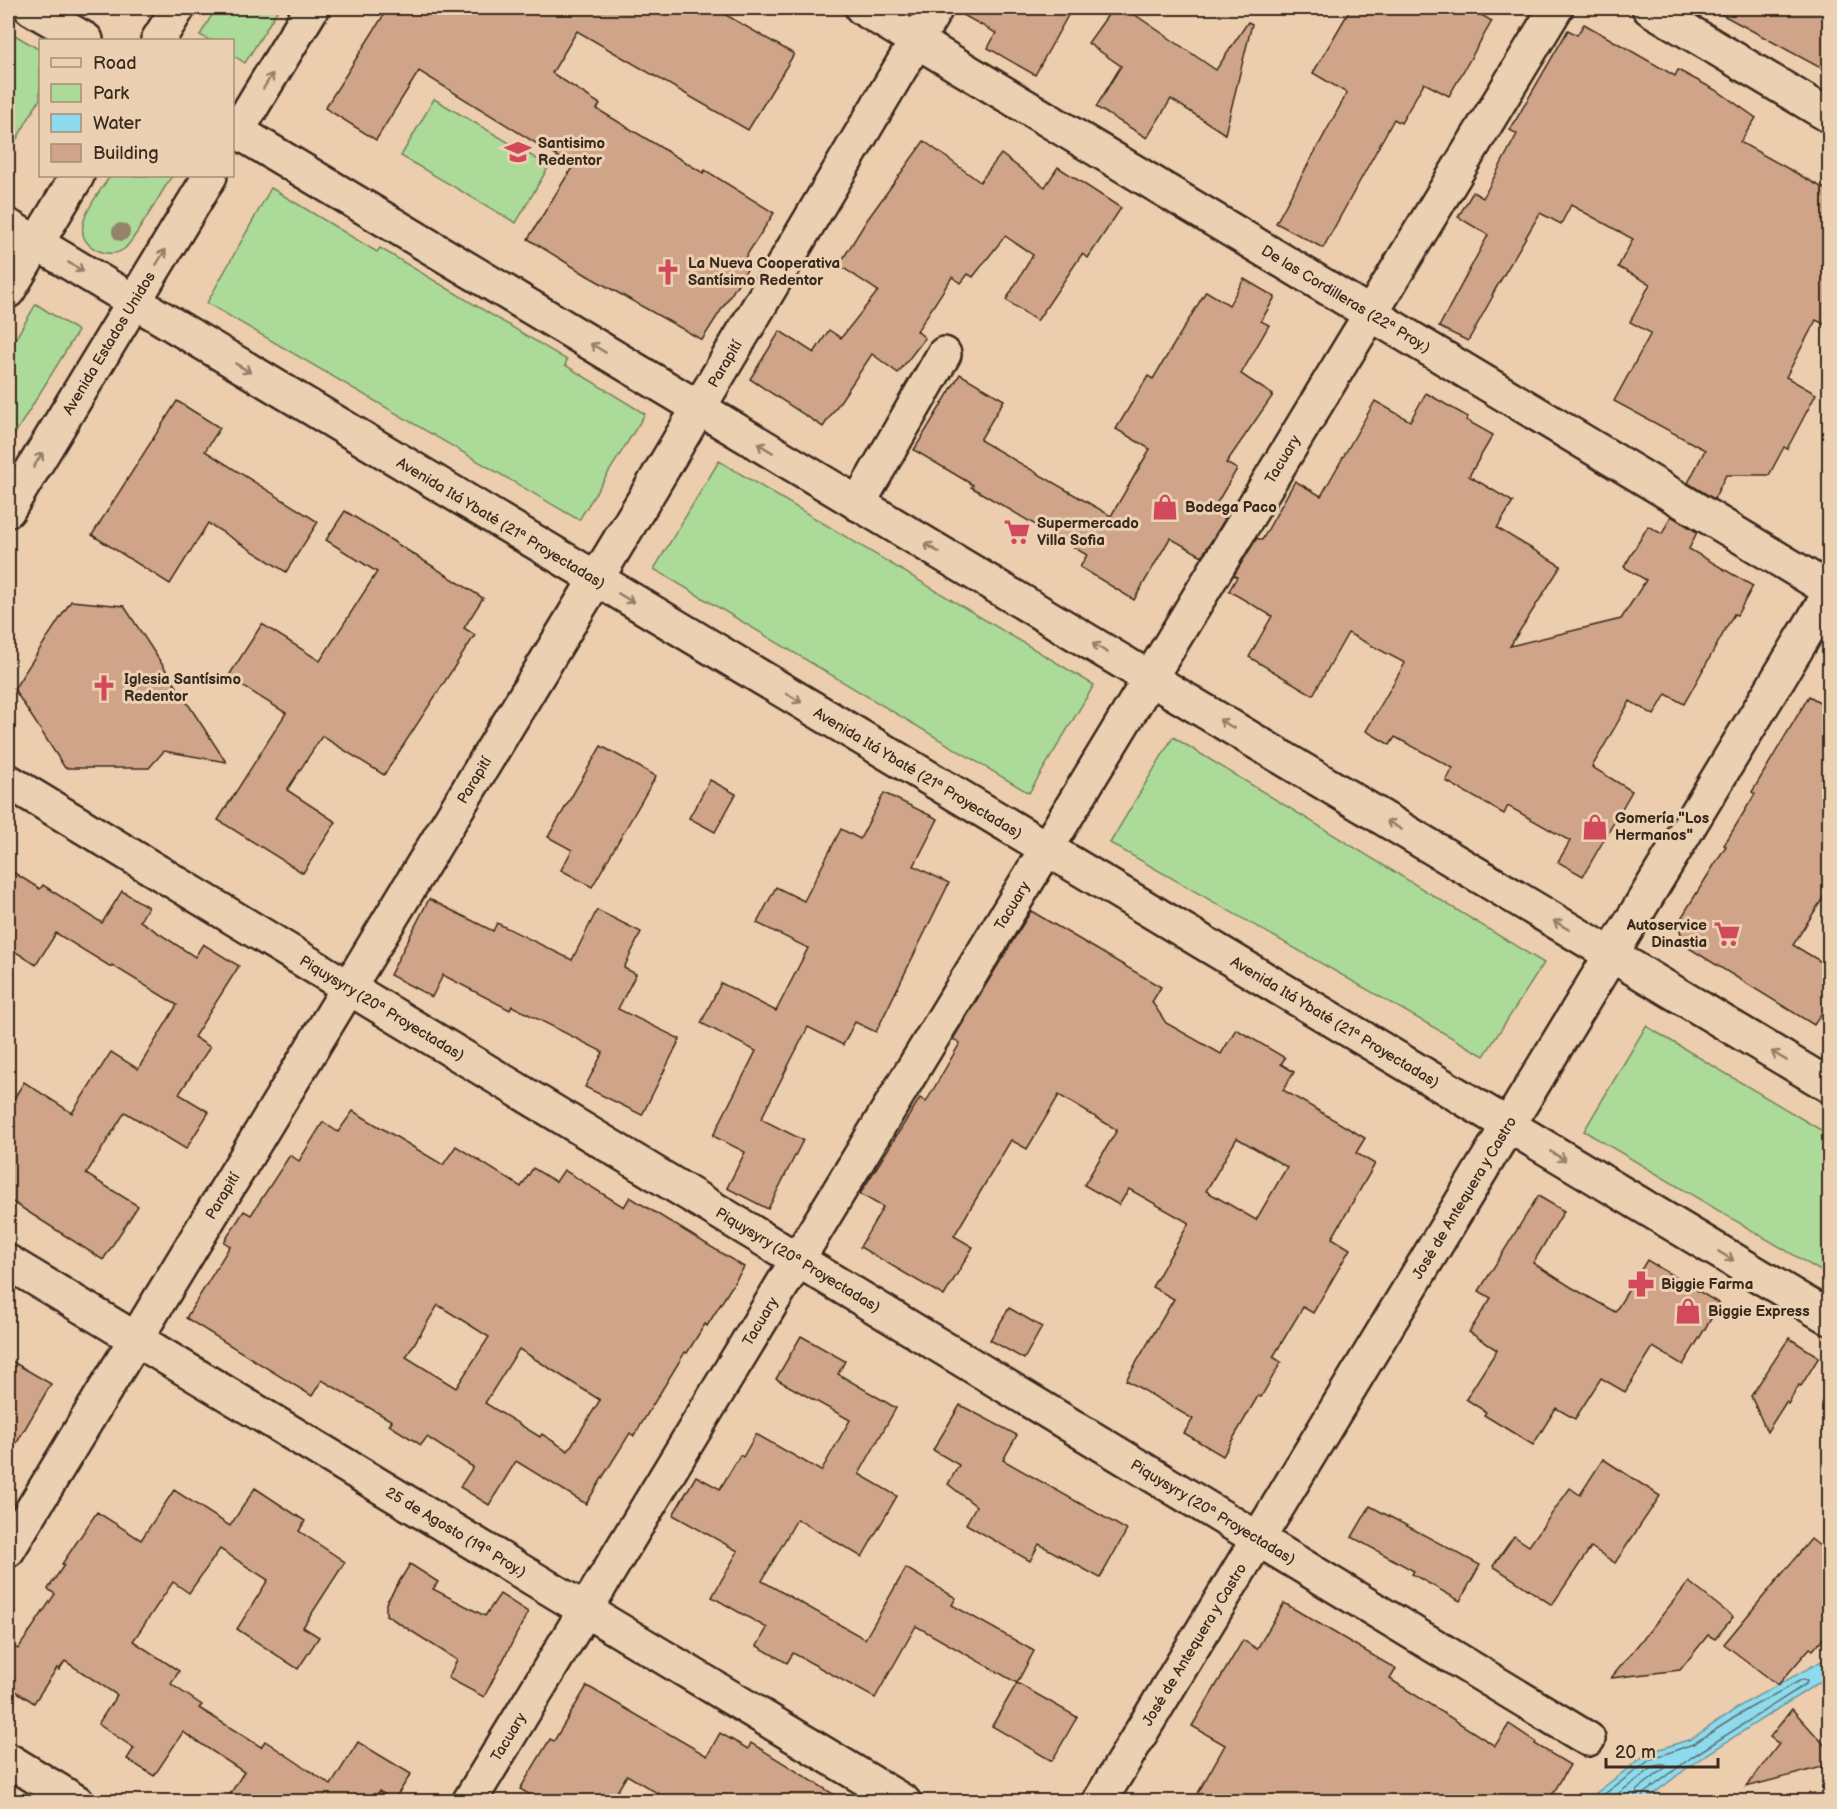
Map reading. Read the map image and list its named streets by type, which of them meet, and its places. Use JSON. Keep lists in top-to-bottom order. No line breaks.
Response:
{"streets":{"street":["De las Cordilleras (22ª Proy.)","Avenida Estados Unidos","Parapití","Tacuary","Avenida Itá Ybaté (21ª Proyectadas)","Piquysyry (20ª Proyectadas)","José de Antequera y Castro","25 de Agosto (19ª Proy.)"]},"crossings":[["De las Cordilleras (22ª Proy.)","Parapití"],["De las Cordilleras (22ª Proy.)","Tacuary"],["De las Cordilleras (22ª Proy.)","José de Antequera y Castro"],["Avenida Estados Unidos","Avenida Itá Ybaté (21ª Proyectadas)"],["Parapití","Avenida Itá Ybaté (21ª Proyectadas)"],["Parapití","Piquysyry (20ª Proyectadas)"],["Parapití","25 de Agosto (19ª Proy.)"],["Tacuary","Avenida Itá Ybaté (21ª Proyectadas)"],["Tacuary","Piquysyry (20ª Proyectadas)"],["Tacuary","25 de Agosto (19ª Proy.)"],["Avenida Itá Ybaté (21ª Proyectadas)","José de Antequera y Castro"],["Piquysyry (20ª Proyectadas)","José de Antequera y Castro"]],"places":{"school or university":["Santisimo Redentor"],"church":["La Nueva Cooperativa Santísimo Redentor","Iglesia Santísimo Redentor"],"shop":["Bodega Paco","Gomería \"Los Hermanos\"","Biggie Express"],"supermarket":["Supermercado Villa Sofia","Autoservice Dinastia"],"pharmacy":["Biggie Farma"]},"legend":["Road","Park","Water","Building"],"scale_bar":"20 m"}
